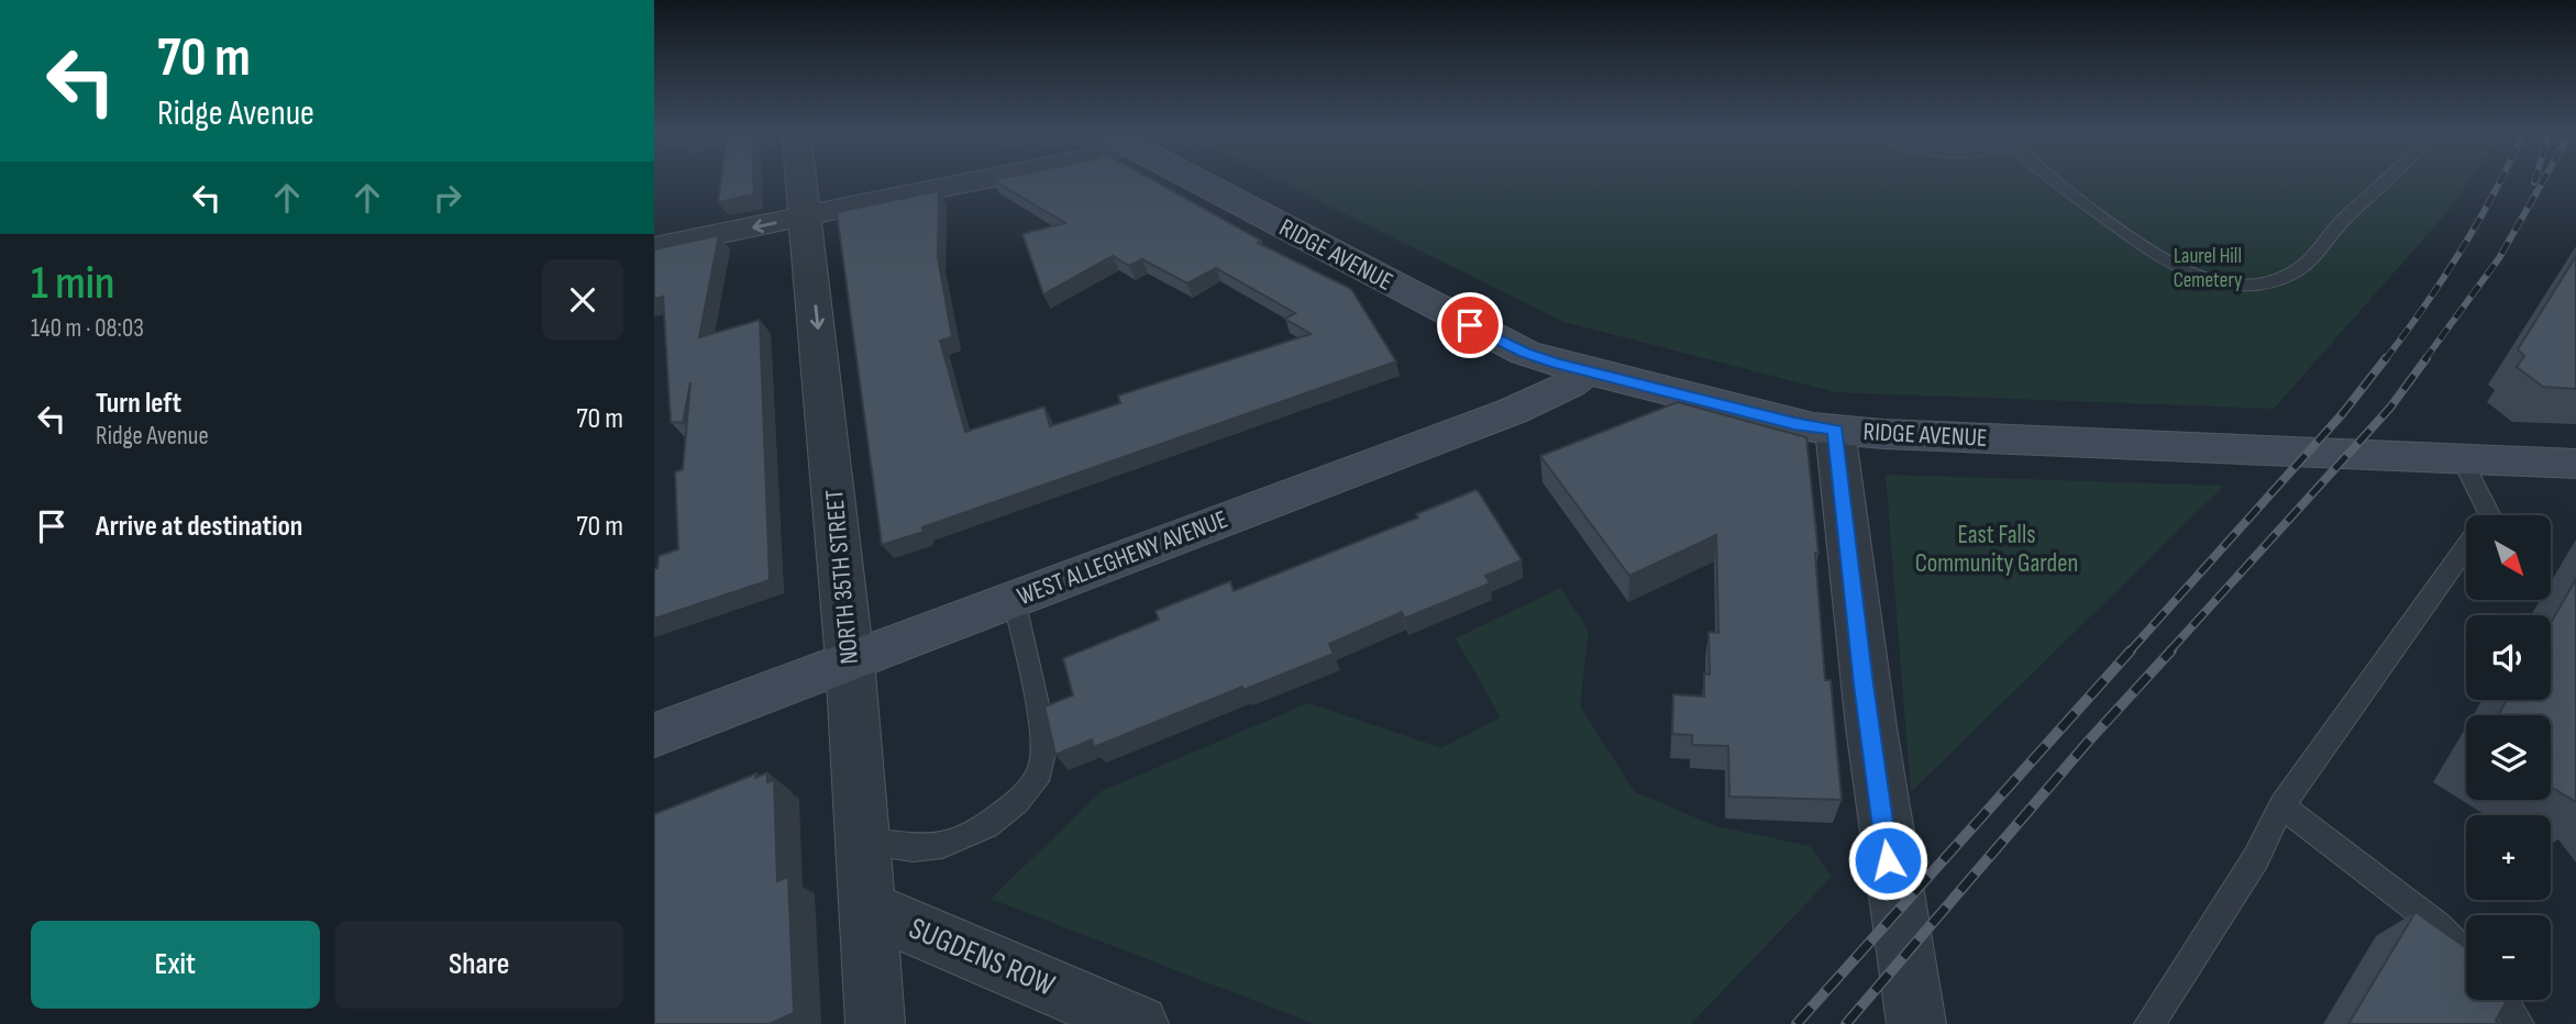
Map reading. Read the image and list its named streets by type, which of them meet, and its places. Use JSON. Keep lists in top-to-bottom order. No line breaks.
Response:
{"streets":{"main road":["RIDGE AVENUE","WEST ALLEGHENY AVENUE"],"street":["NORTH 35TH STREET","SUGDENS ROW"]},"crossings":[["RIDGE AVENUE","WEST ALLEGHENY AVENUE"],["WEST ALLEGHENY AVENUE","NORTH 35TH STREET"],["NORTH 35TH STREET","SUGDENS ROW"]],"one_way":["NORTH 35TH STREET"],"parks":["Laurel Hill Cemetery","East Falls Community Garden"],"north":"bottom right","page":{"turn":["70 m","Ridge Avenue"],"heading":["1 min","140 m · 08:03"],"list":[{"name":"Turn left","note":"Ridge Avenue","value":"70 m"},{"name":"Arrive at destination","value":"70 m"}],"map_buttons":["+","−"],"buttons":["Exit","Share"]}}
